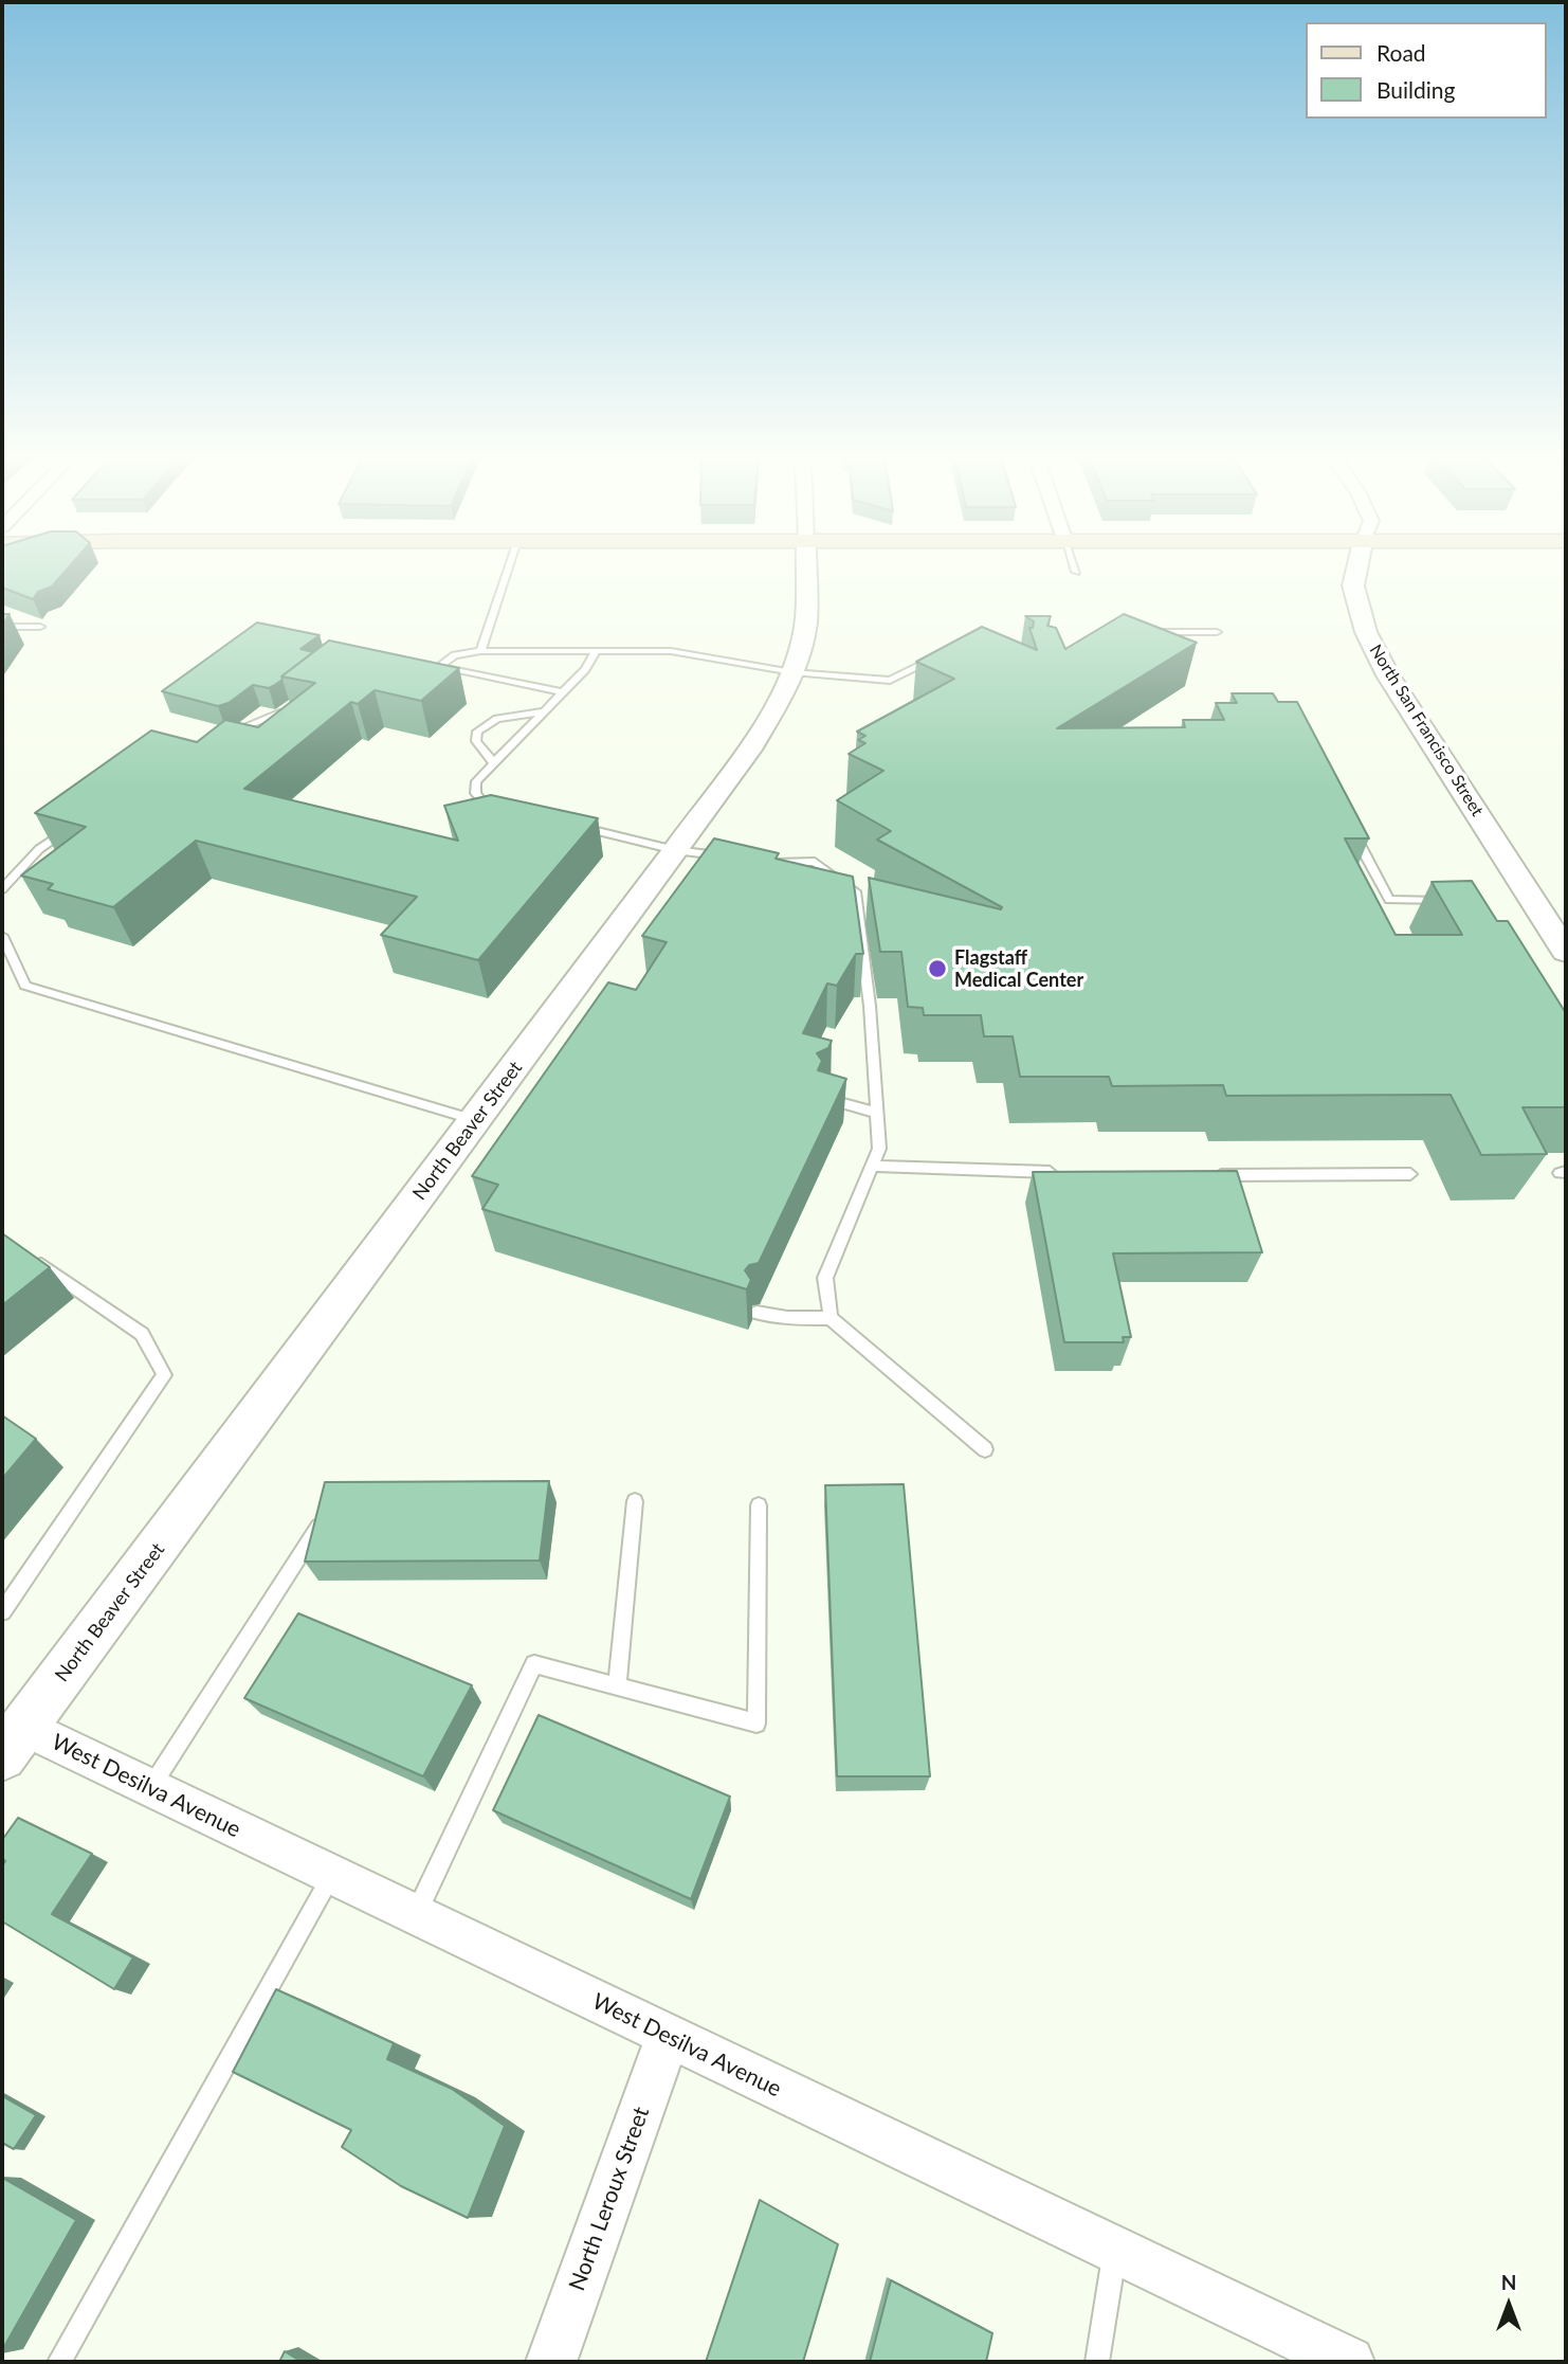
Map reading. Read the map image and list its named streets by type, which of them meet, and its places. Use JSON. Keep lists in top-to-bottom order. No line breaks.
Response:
{"streets":{"street":["North San Francisco Street","North Beaver Street","West Desilva Avenue","North Leroux Street"]},"crossings":[["North Beaver Street","West Desilva Avenue"],["West Desilva Avenue","North Leroux Street"]],"places":["Flagstaff Medical Center"],"legend":["Road","Building"],"north":"top"}
